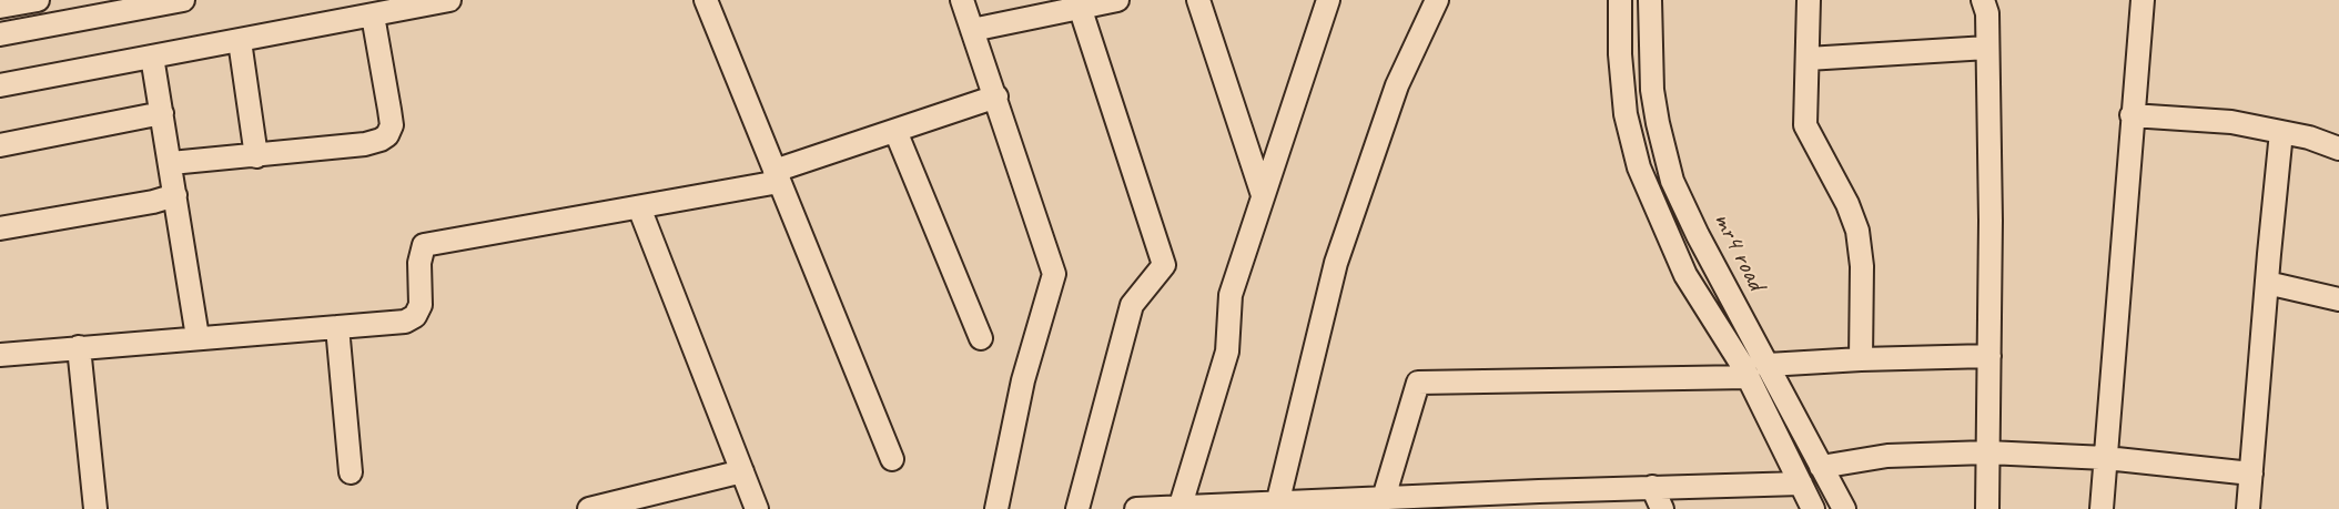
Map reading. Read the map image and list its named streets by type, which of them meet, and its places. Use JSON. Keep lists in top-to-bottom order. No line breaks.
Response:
{"streets":{"street":["mr4 road"]}}
